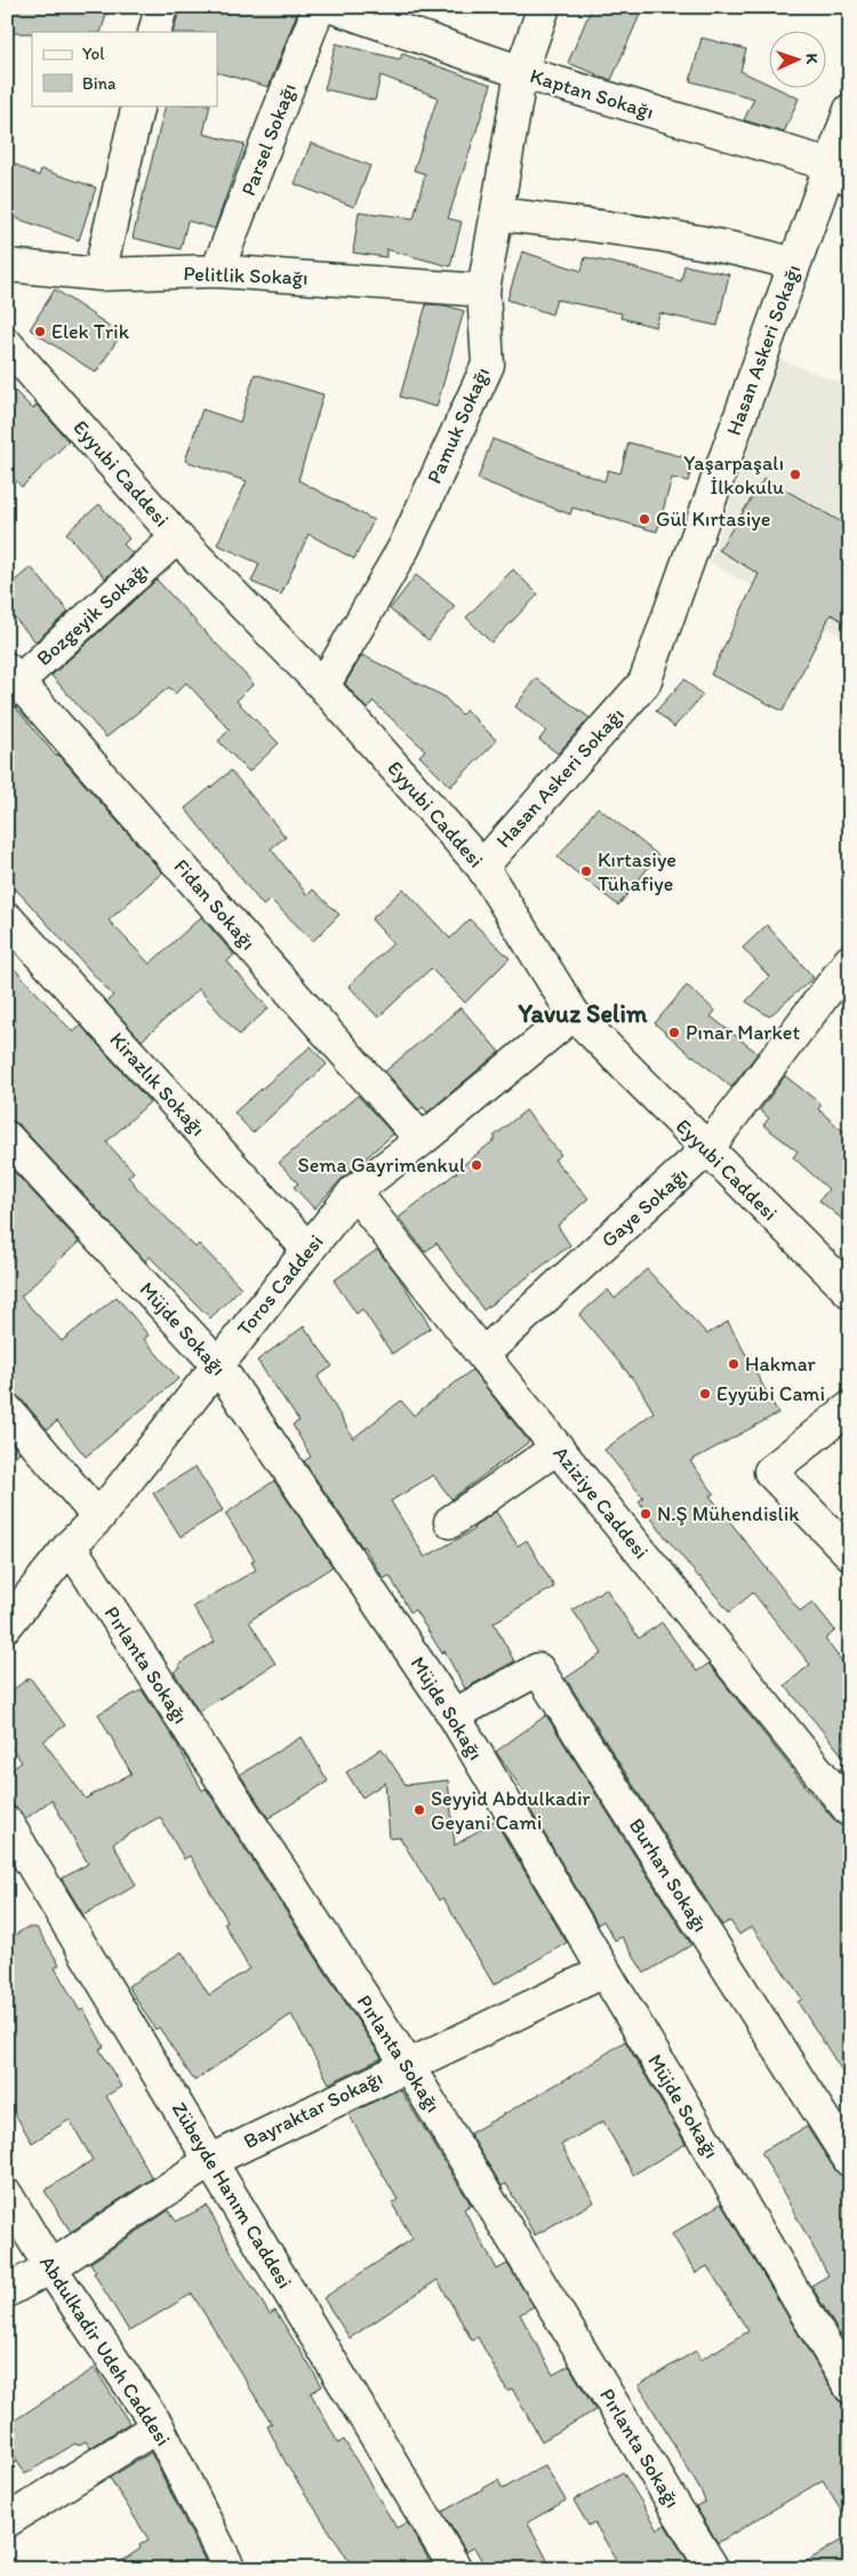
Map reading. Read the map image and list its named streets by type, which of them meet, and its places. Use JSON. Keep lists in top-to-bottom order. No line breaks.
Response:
{"streets":{"street":["Kaptan Sokağı","Parsel Sokağı","Pelitlik Sokağı","Hasan Askeri Sokağı","Pamuk Sokağı","Eyyubi Caddesi","Bozgeyik Sokağı","Fidan Sokağı","Kirazlık Sokağı","Gaye Sokağı","Toros Caddesi","Müjde Sokağı","Aziziye Caddesi","Pırlanta Sokağı","Burhan Sokağı","Bayraktar Sokağı","Zübeyde Hanım Caddesi","Abdulkadir Udeh Caddesi"]},"crossings":[["Kaptan Sokağı","Hasan Askeri Sokağı"],["Kaptan Sokağı","Pamuk Sokağı"],["Parsel Sokağı","Pelitlik Sokağı"],["Pelitlik Sokağı","Pamuk Sokağı"],["Hasan Askeri Sokağı","Eyyubi Caddesi"],["Pamuk Sokağı","Eyyubi Caddesi"],["Eyyubi Caddesi","Bozgeyik Sokağı"],["Eyyubi Caddesi","Gaye Sokağı"],["Eyyubi Caddesi","Toros Caddesi"],["Bozgeyik Sokağı","Fidan Sokağı"],["Fidan Sokağı","Toros Caddesi"],["Kirazlık Sokağı","Toros Caddesi"],["Gaye Sokağı","Aziziye Caddesi"],["Toros Caddesi","Müjde Sokağı"],["Toros Caddesi","Aziziye Caddesi"],["Toros Caddesi","Pırlanta Sokağı"],["Müjde Sokağı","Burhan Sokağı"],["Müjde Sokağı","Bayraktar Sokağı"],["Pırlanta Sokağı","Bayraktar Sokağı"],["Bayraktar Sokağı","Zübeyde Hanım Caddesi"],["Bayraktar Sokağı","Abdulkadir Udeh Caddesi"]],"districts":["Yavuz Selim"],"places":["Elek Trik","Yaşarpaşalı İlkokulu","Gül Kırtasiye","Kırtasiye Tühafiye","Pınar Market","Sema Gayrimenkul","Hakmar","Eyyübi Cami","N.Ş Mühendislik","Seyyid Abdulkadir Geyani Cami"],"legend":["Yol","Bina"],"north":"right"}
